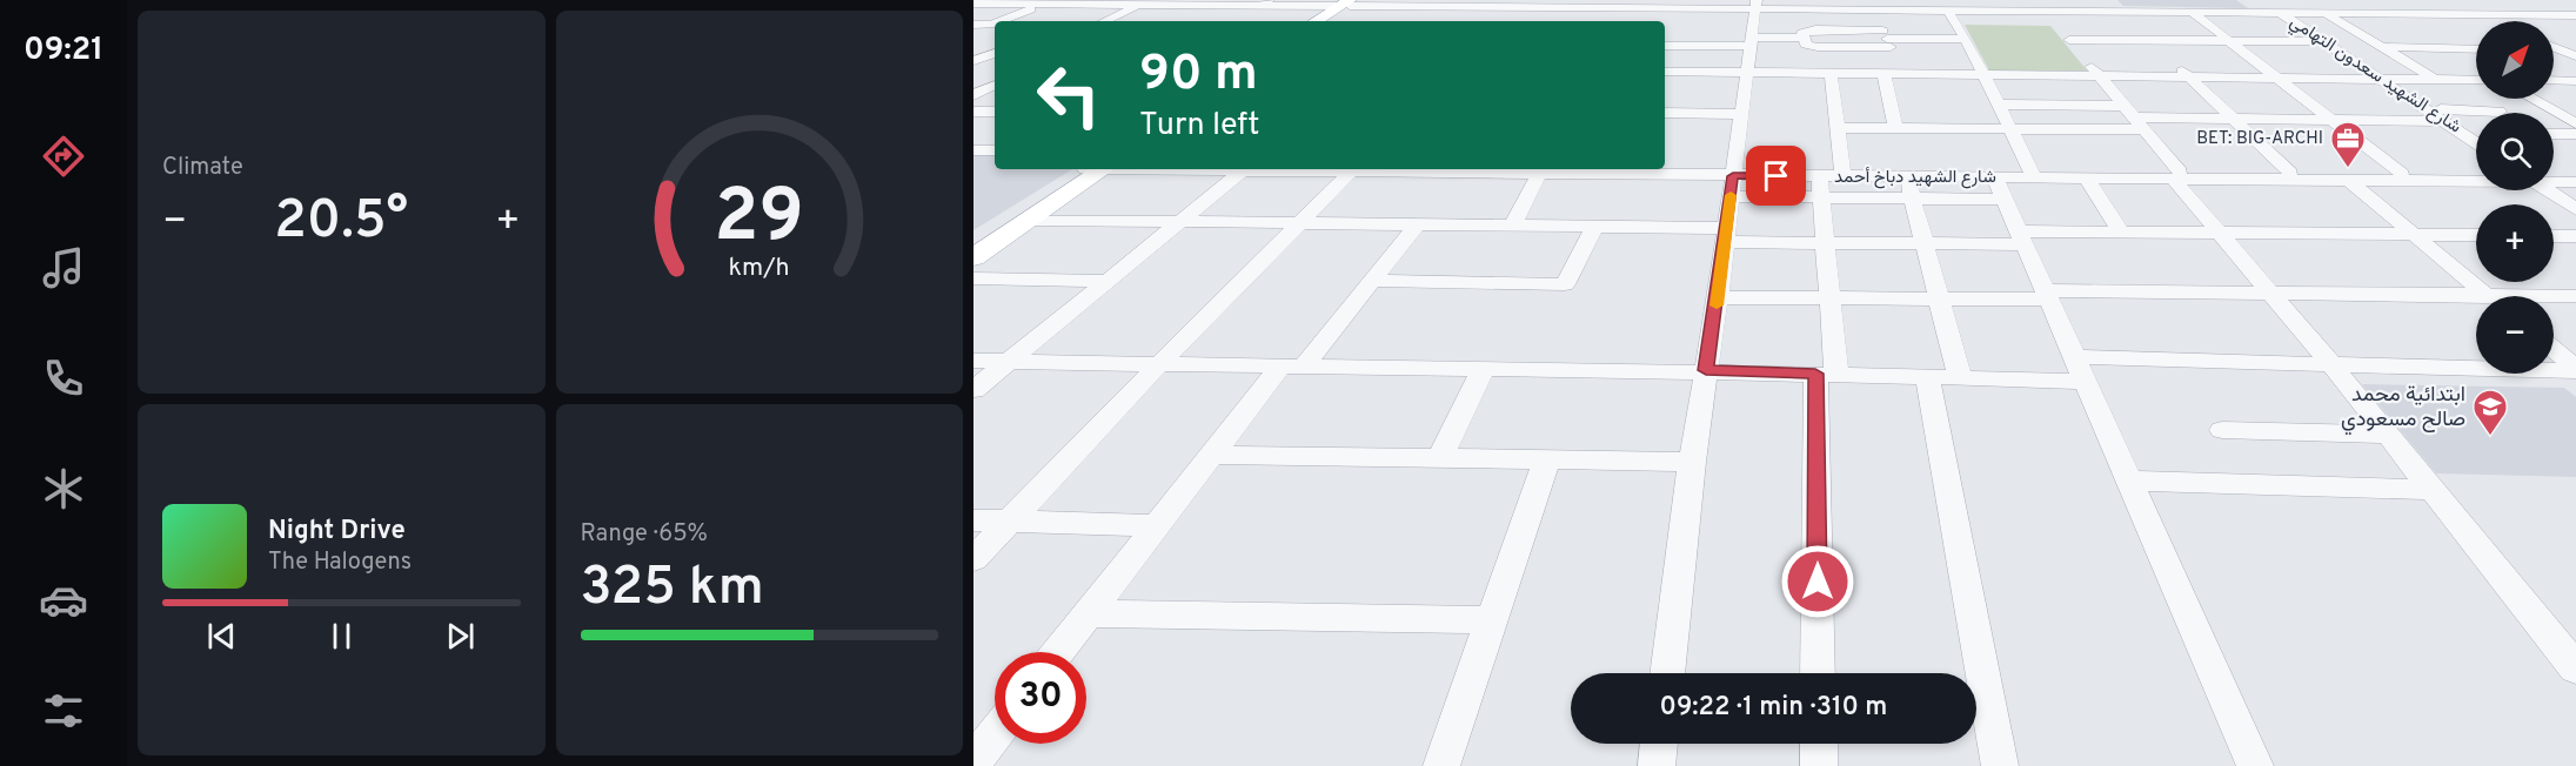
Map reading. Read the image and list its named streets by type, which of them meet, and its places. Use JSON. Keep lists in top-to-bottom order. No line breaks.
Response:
{"streets":{"street":["شارع الشهيد سعدون التهامي","شارع الشهيد دباخ أحمد"]},"places":{"office":["BET: BIG-ARCHI"],"school or university":["ابتدائية محمد صالح مسعودي"]},"north":"top right","page":{"tabs":"09:21","tile":["Climate",["Range · 65%","325 km"]],"map_buttons":["+","−"],"turn":["90 m","Turn left"],"heat":["−","20.5°","+"],"song":["Night Drive","The Halogens"],"limit":"30","trip":"09:22 · 1 min · 310 m","gauge":["29","km/h"]}}
